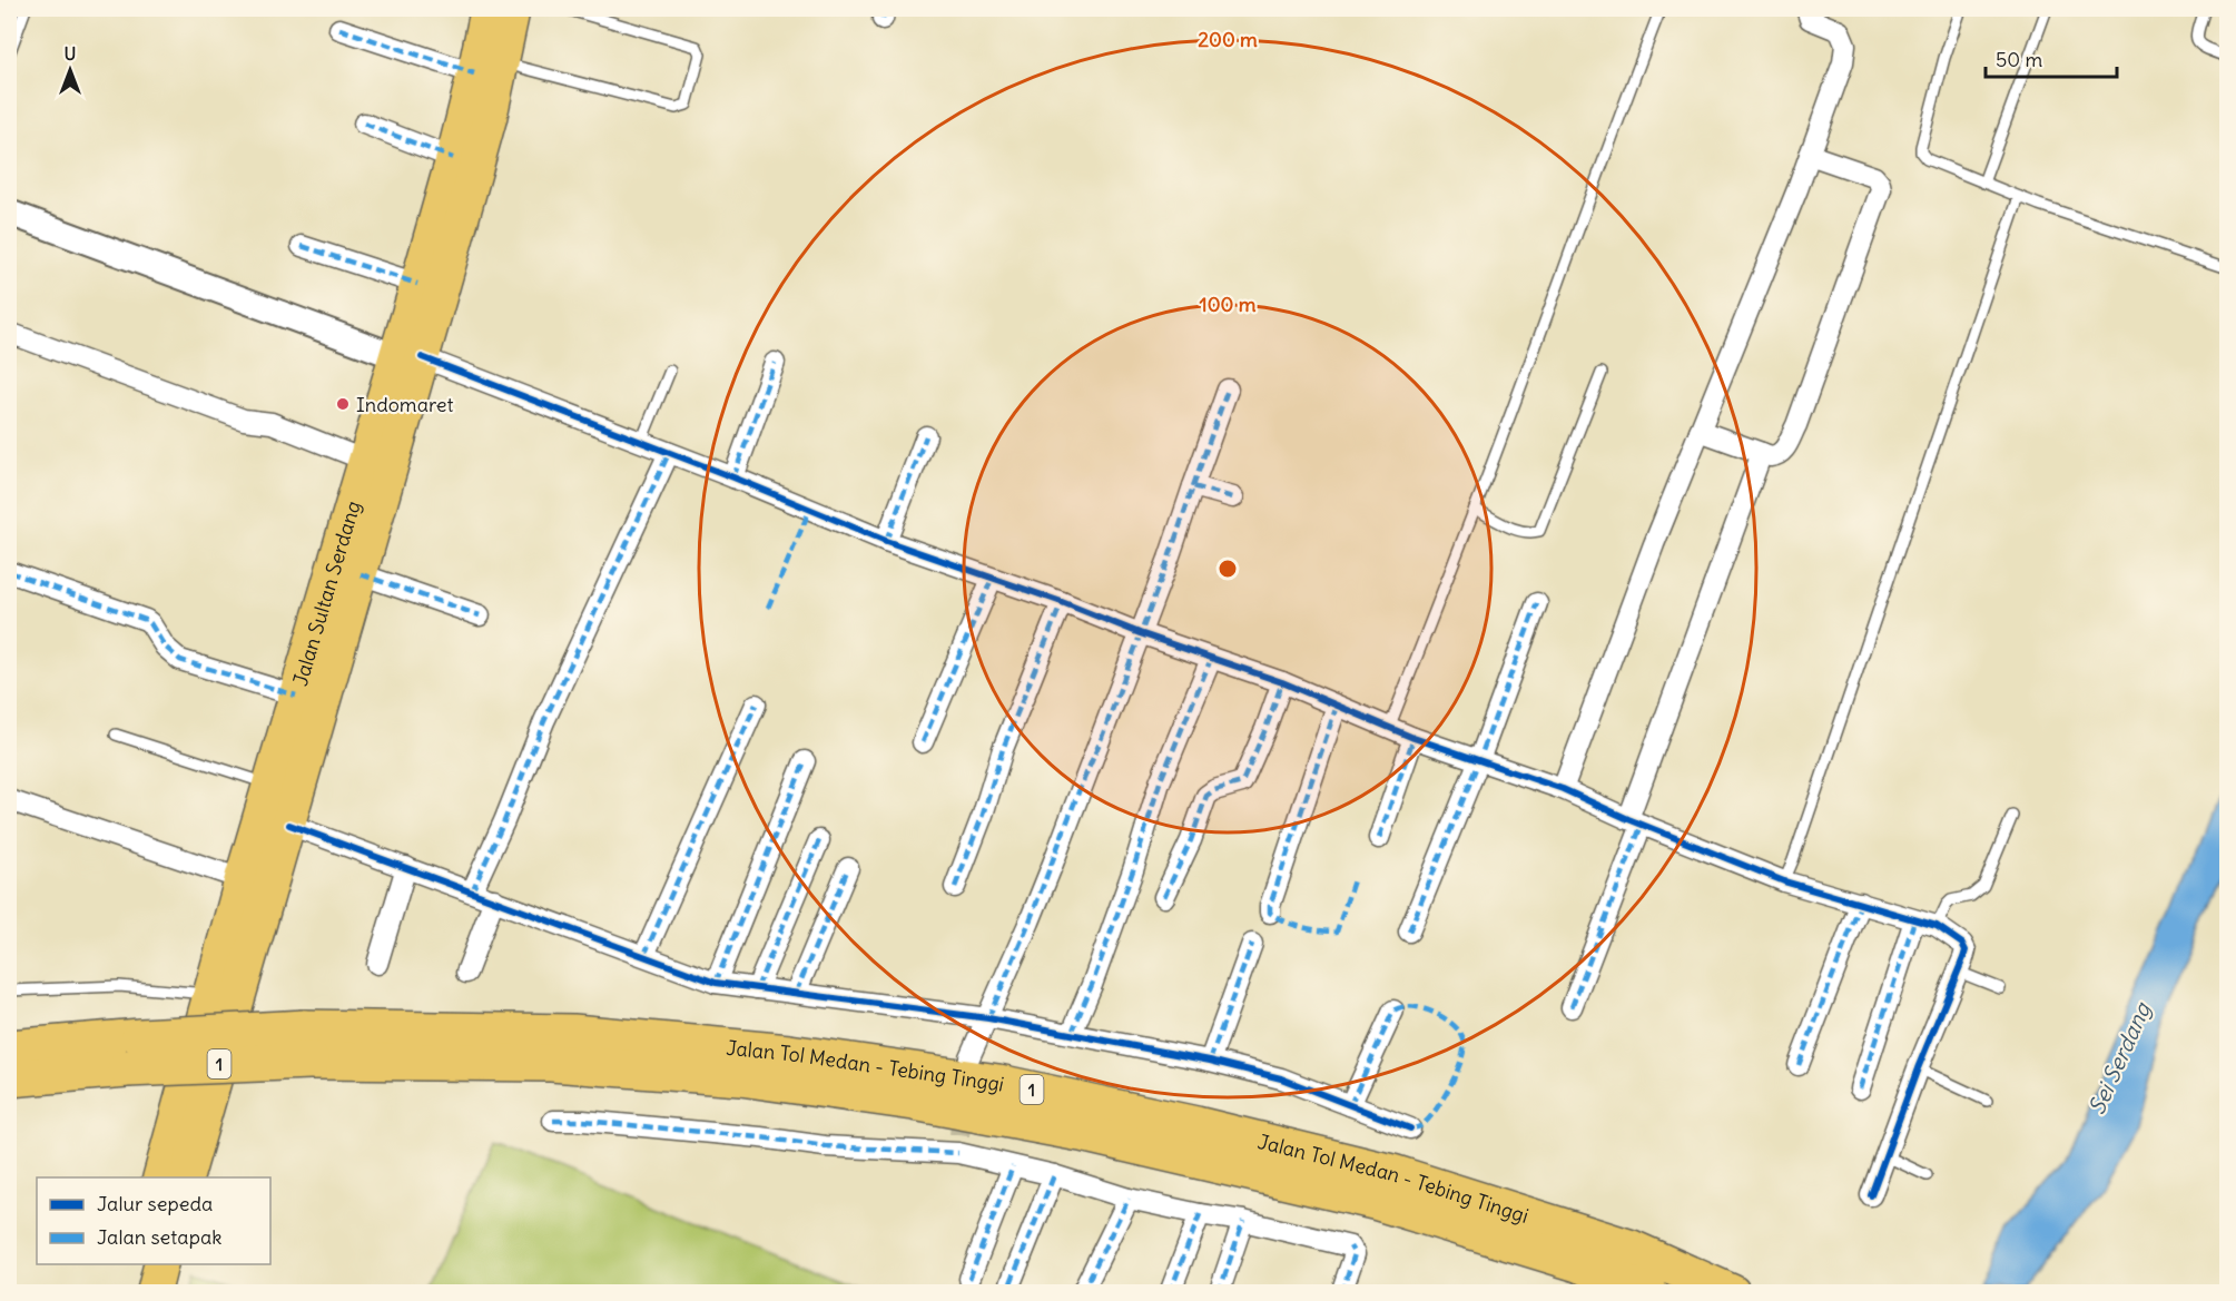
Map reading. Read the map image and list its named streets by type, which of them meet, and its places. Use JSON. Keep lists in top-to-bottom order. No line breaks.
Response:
{"streets":{"highway":["Jalan Sultan Serdang","1","Jalan Tol Medan - Tebing Tinggi"]},"water":["Sei Serdang"],"places":["Indomaret"],"legend":["Jalur sepeda","Jalan setapak"],"scale_bar":"50 m","north":"top","rings":["200 m","100 m"]}
